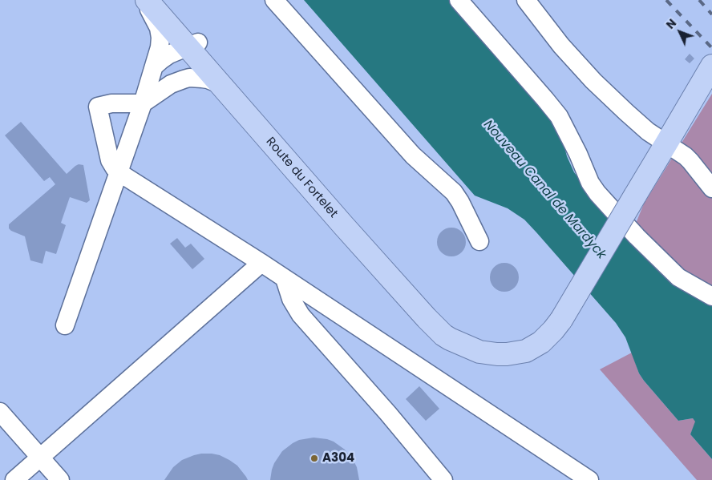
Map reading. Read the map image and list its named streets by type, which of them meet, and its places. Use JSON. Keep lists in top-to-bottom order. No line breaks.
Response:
{"streets":{"main road":["Route du Fortelet"]},"water":["Nouveau Canal de Mardyck"],"places":["A304"],"north":"top left"}
